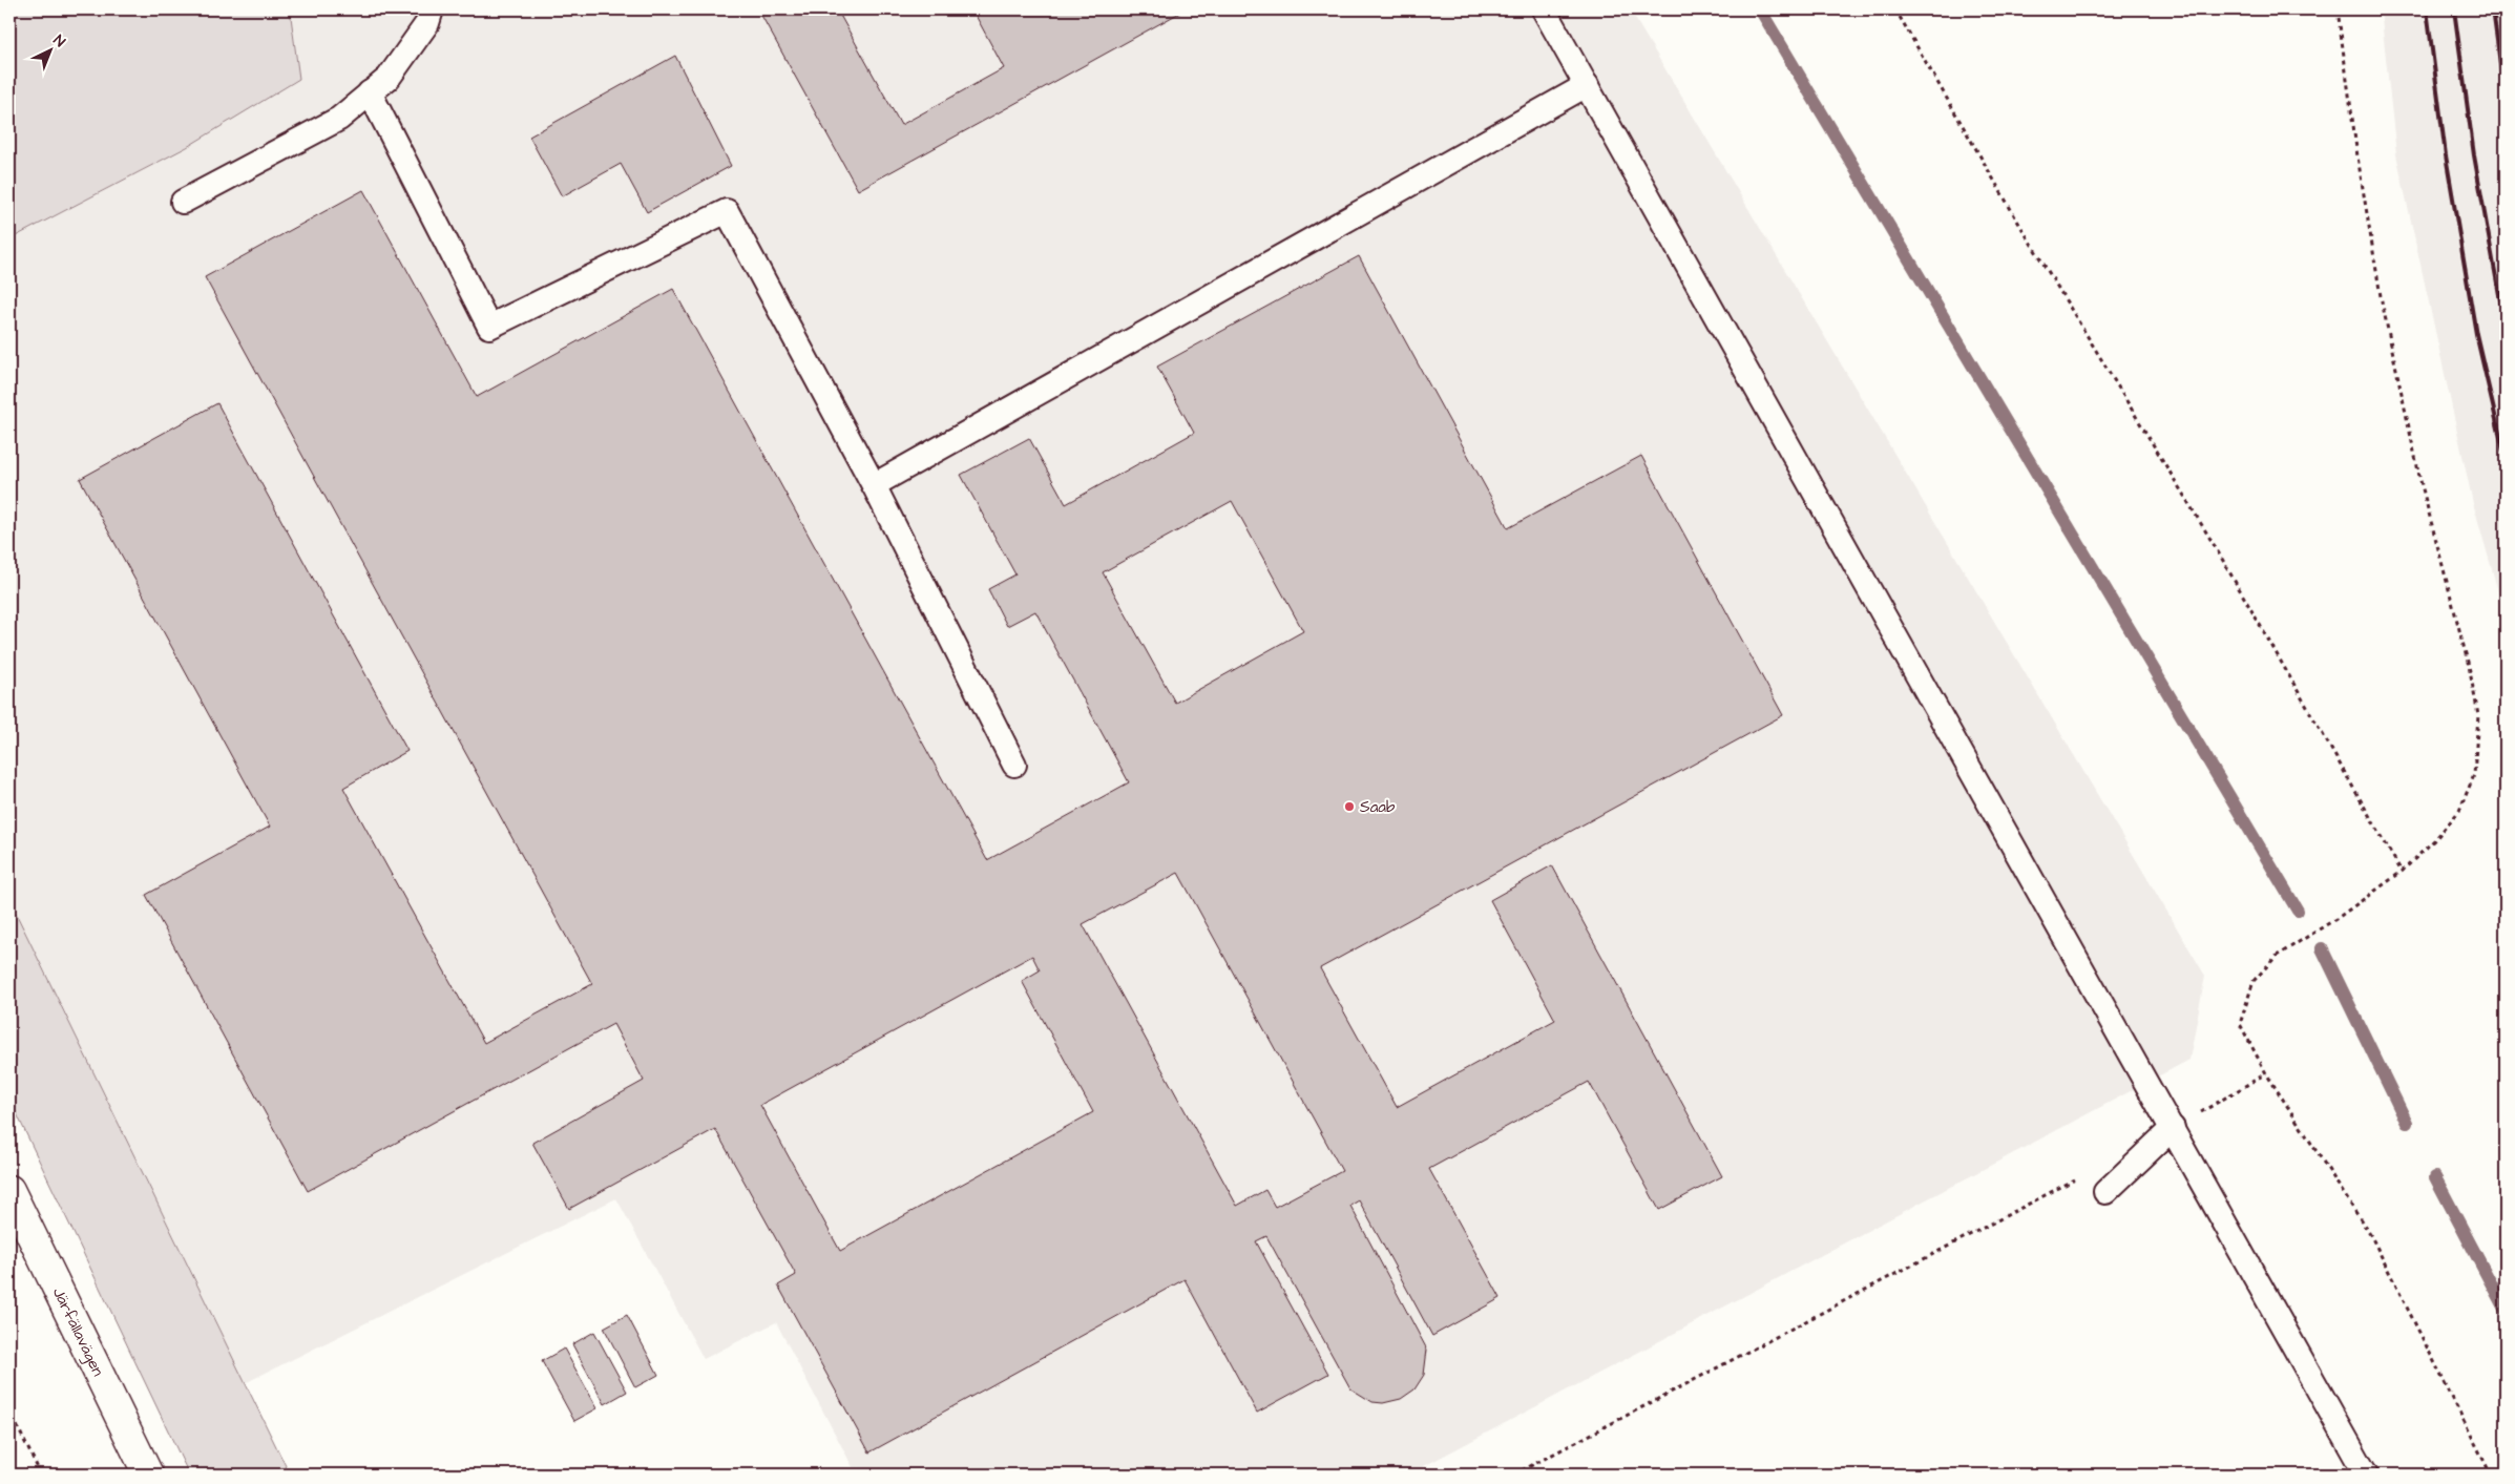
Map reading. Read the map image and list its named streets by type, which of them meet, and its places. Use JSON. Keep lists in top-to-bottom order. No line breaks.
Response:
{"streets":{"street":["Järfällavägen"]},"places":["Saab"],"north":"top right"}
